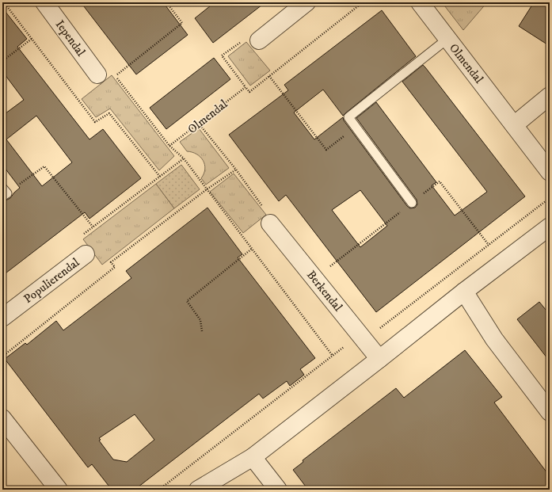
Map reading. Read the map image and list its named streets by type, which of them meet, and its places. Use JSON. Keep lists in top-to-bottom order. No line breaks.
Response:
{"streets":{"street":["Iependal","Olmendal","Populierendal","Berkendal"]}}
